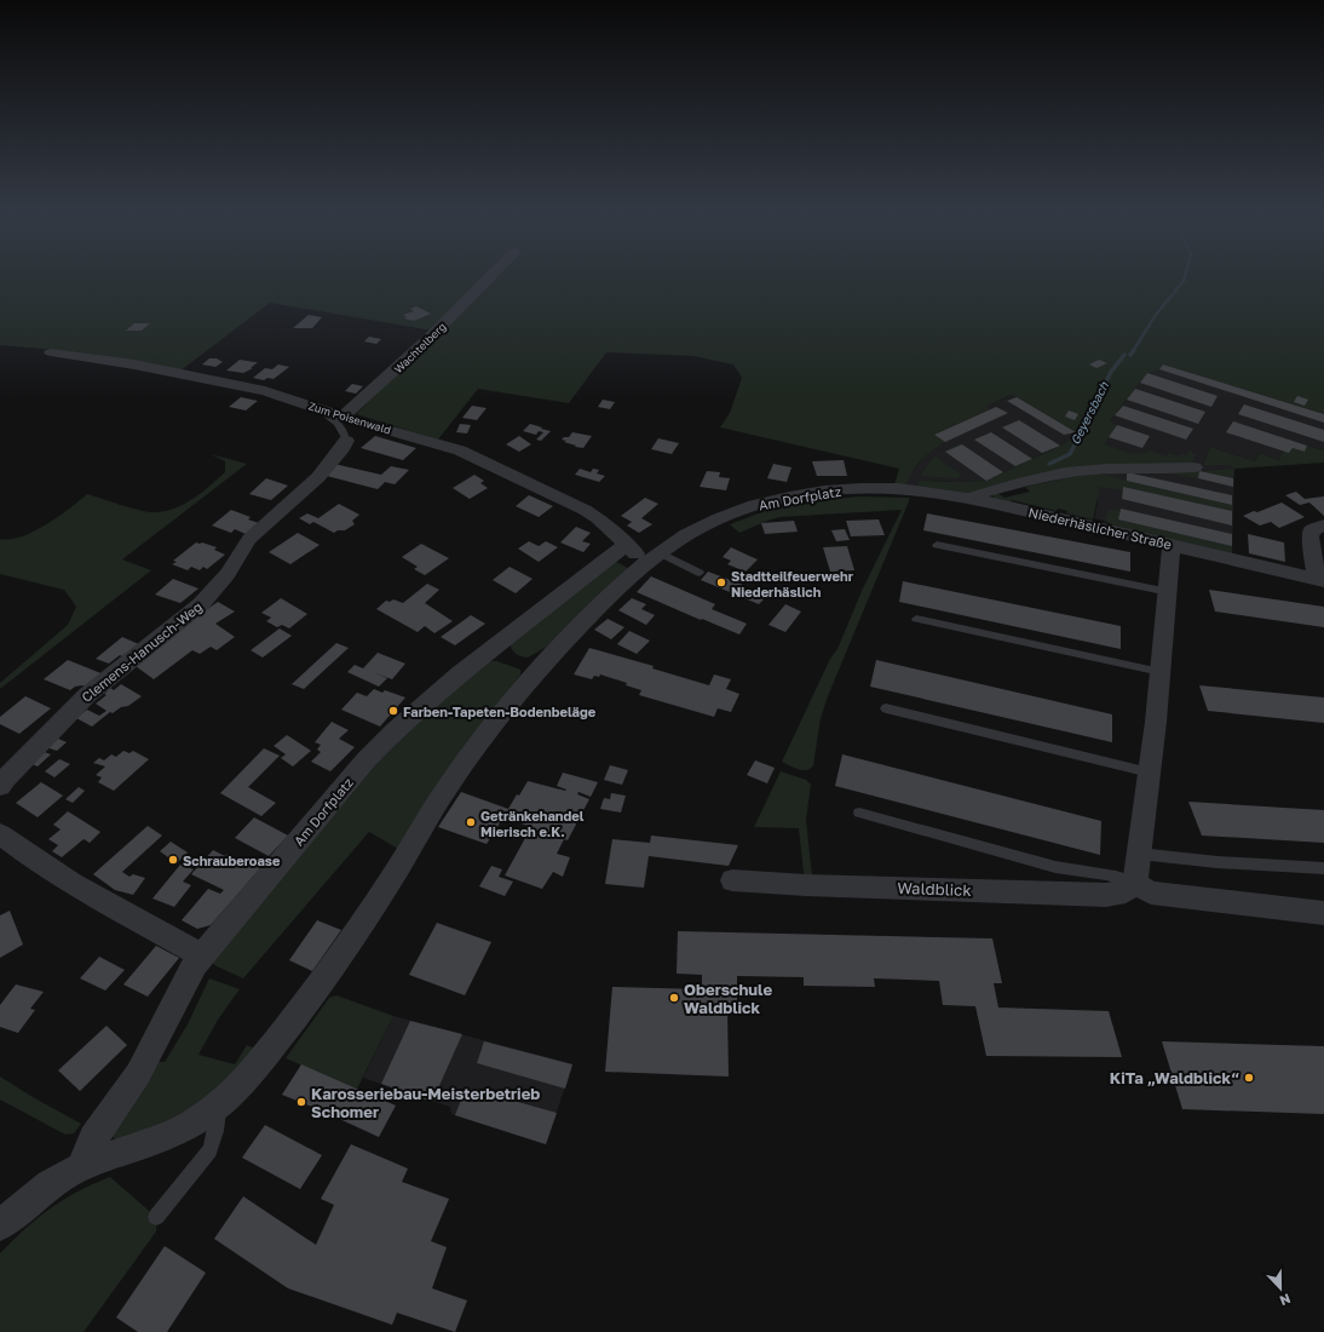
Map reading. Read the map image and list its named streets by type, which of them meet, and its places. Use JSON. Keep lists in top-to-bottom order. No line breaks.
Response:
{"streets":{"street":["Wachtelberg","Zum Poisenwald","Am Dorfplatz","Niederhäslicher Straße","Clemens-Hanusch-Weg","Waldblick"]},"crossings":[["Wachtelberg","Zum Poisenwald"],["Zum Poisenwald","Am Dorfplatz"],["Zum Poisenwald","Clemens-Hanusch-Weg"],["Am Dorfplatz","Niederhäslicher Straße"]],"water":["Geyersbach"],"places":["Stadtteilfeuerwehr Niederhäslich","Farben-Tapeten-Bodenbeläge","Getränkehandel Mierisch e.K.","Schrauberoase","Oberschule Waldblick","KiTa „Waldblick“","Karosseriebau-Meisterbetrieb Schomer"],"north":"bottom"}
